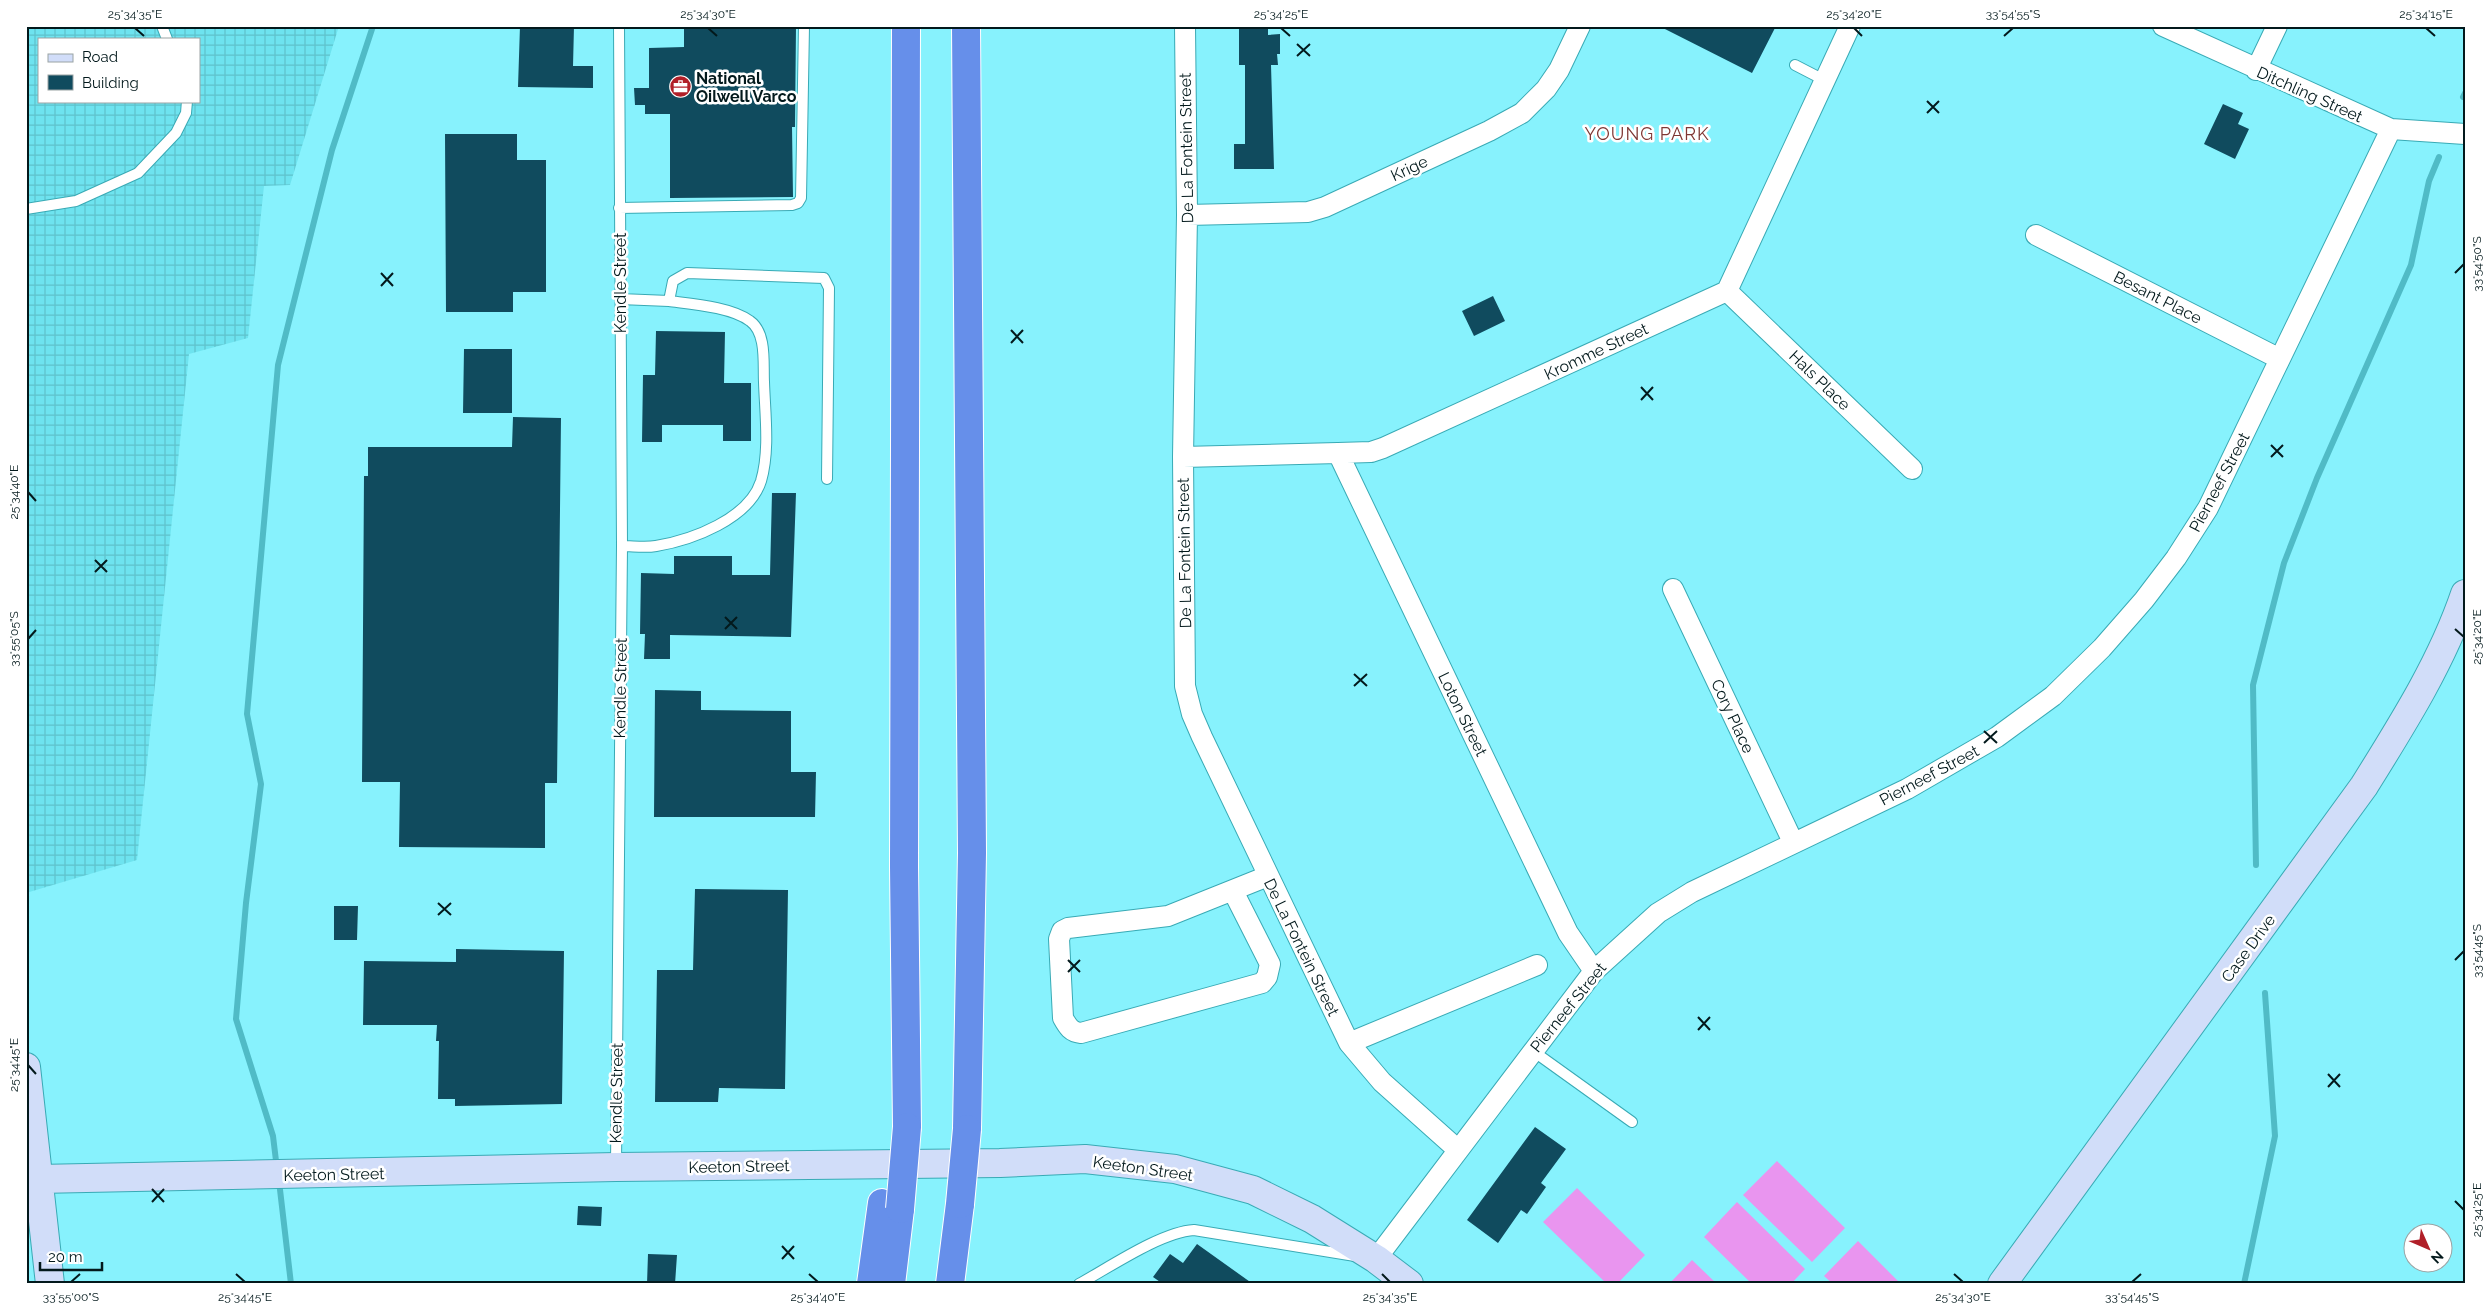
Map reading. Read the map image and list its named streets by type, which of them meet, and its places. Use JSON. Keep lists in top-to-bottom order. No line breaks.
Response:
{"streets":{"street":["Ditchling Street","De La Fontein Street","Krige","Besant Place","Kromme Street","Hals Place","Pierneef Street","Loton Street","Cory Place","Case Drive","Keeton Street"],"lane":["Kendle Street"]},"crossings":[["Ditchling Street","Pierneef Street"],["De La Fontein Street","Krige"],["De La Fontein Street","Kromme Street"],["De La Fontein Street","Pierneef Street"],["Kendle Street","Keeton Street"],["Besant Place","Pierneef Street"],["Kromme Street","Hals Place"],["Kromme Street","Loton Street"],["Pierneef Street","Loton Street"],["Pierneef Street","Cory Place"],["Pierneef Street","Keeton Street"]],"districts":["YOUNG PARK"],"places":{"office":["National Oilwell Varco"]},"legend":["Road","Building"],"scale_bar":"20 m","north":"bottom right","coordinates":["25°34'35\"E","25°34'30\"E","25°34'25\"E","25°34'20\"E","33°54'55\"S","25°34'15\"E","33°54'50\"S","25°34'40\"E","33°55'05\"S","33°54'45\"S","25°34'45\"E","33°55'00\"S"]}
